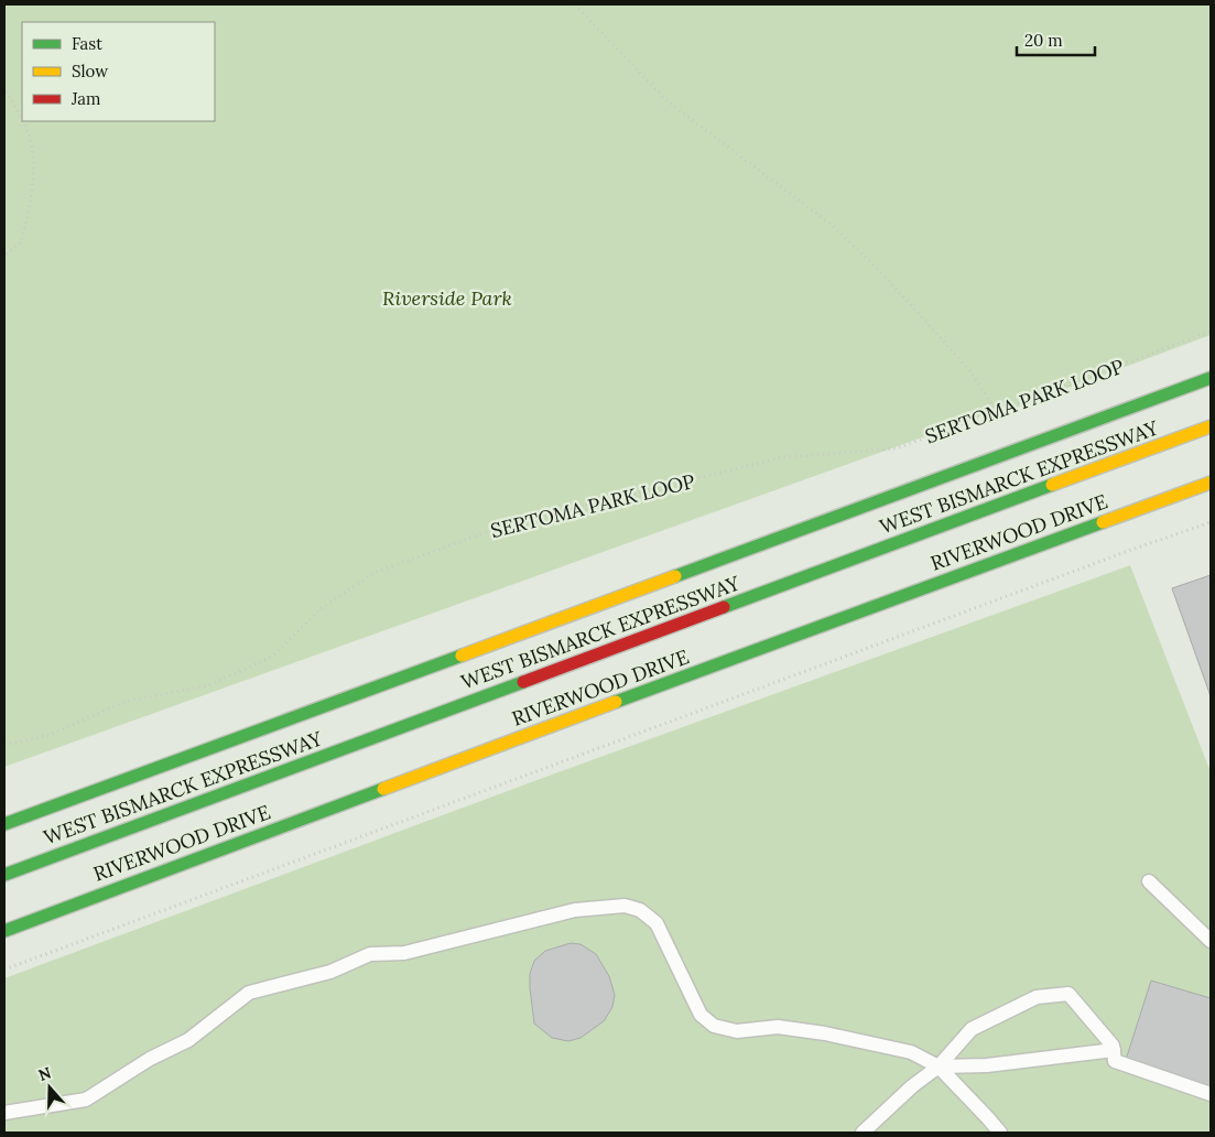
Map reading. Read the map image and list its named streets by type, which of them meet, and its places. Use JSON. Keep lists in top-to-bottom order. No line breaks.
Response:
{"streets":{"main road":["WEST BISMARCK EXPRESSWAY","RIVERWOOD DRIVE"],"path":["SERTOMA PARK LOOP"]},"parks":["Riverside Park"],"legend":["Fast","Slow","Jam"],"scale_bar":"20 m","north":"top"}
